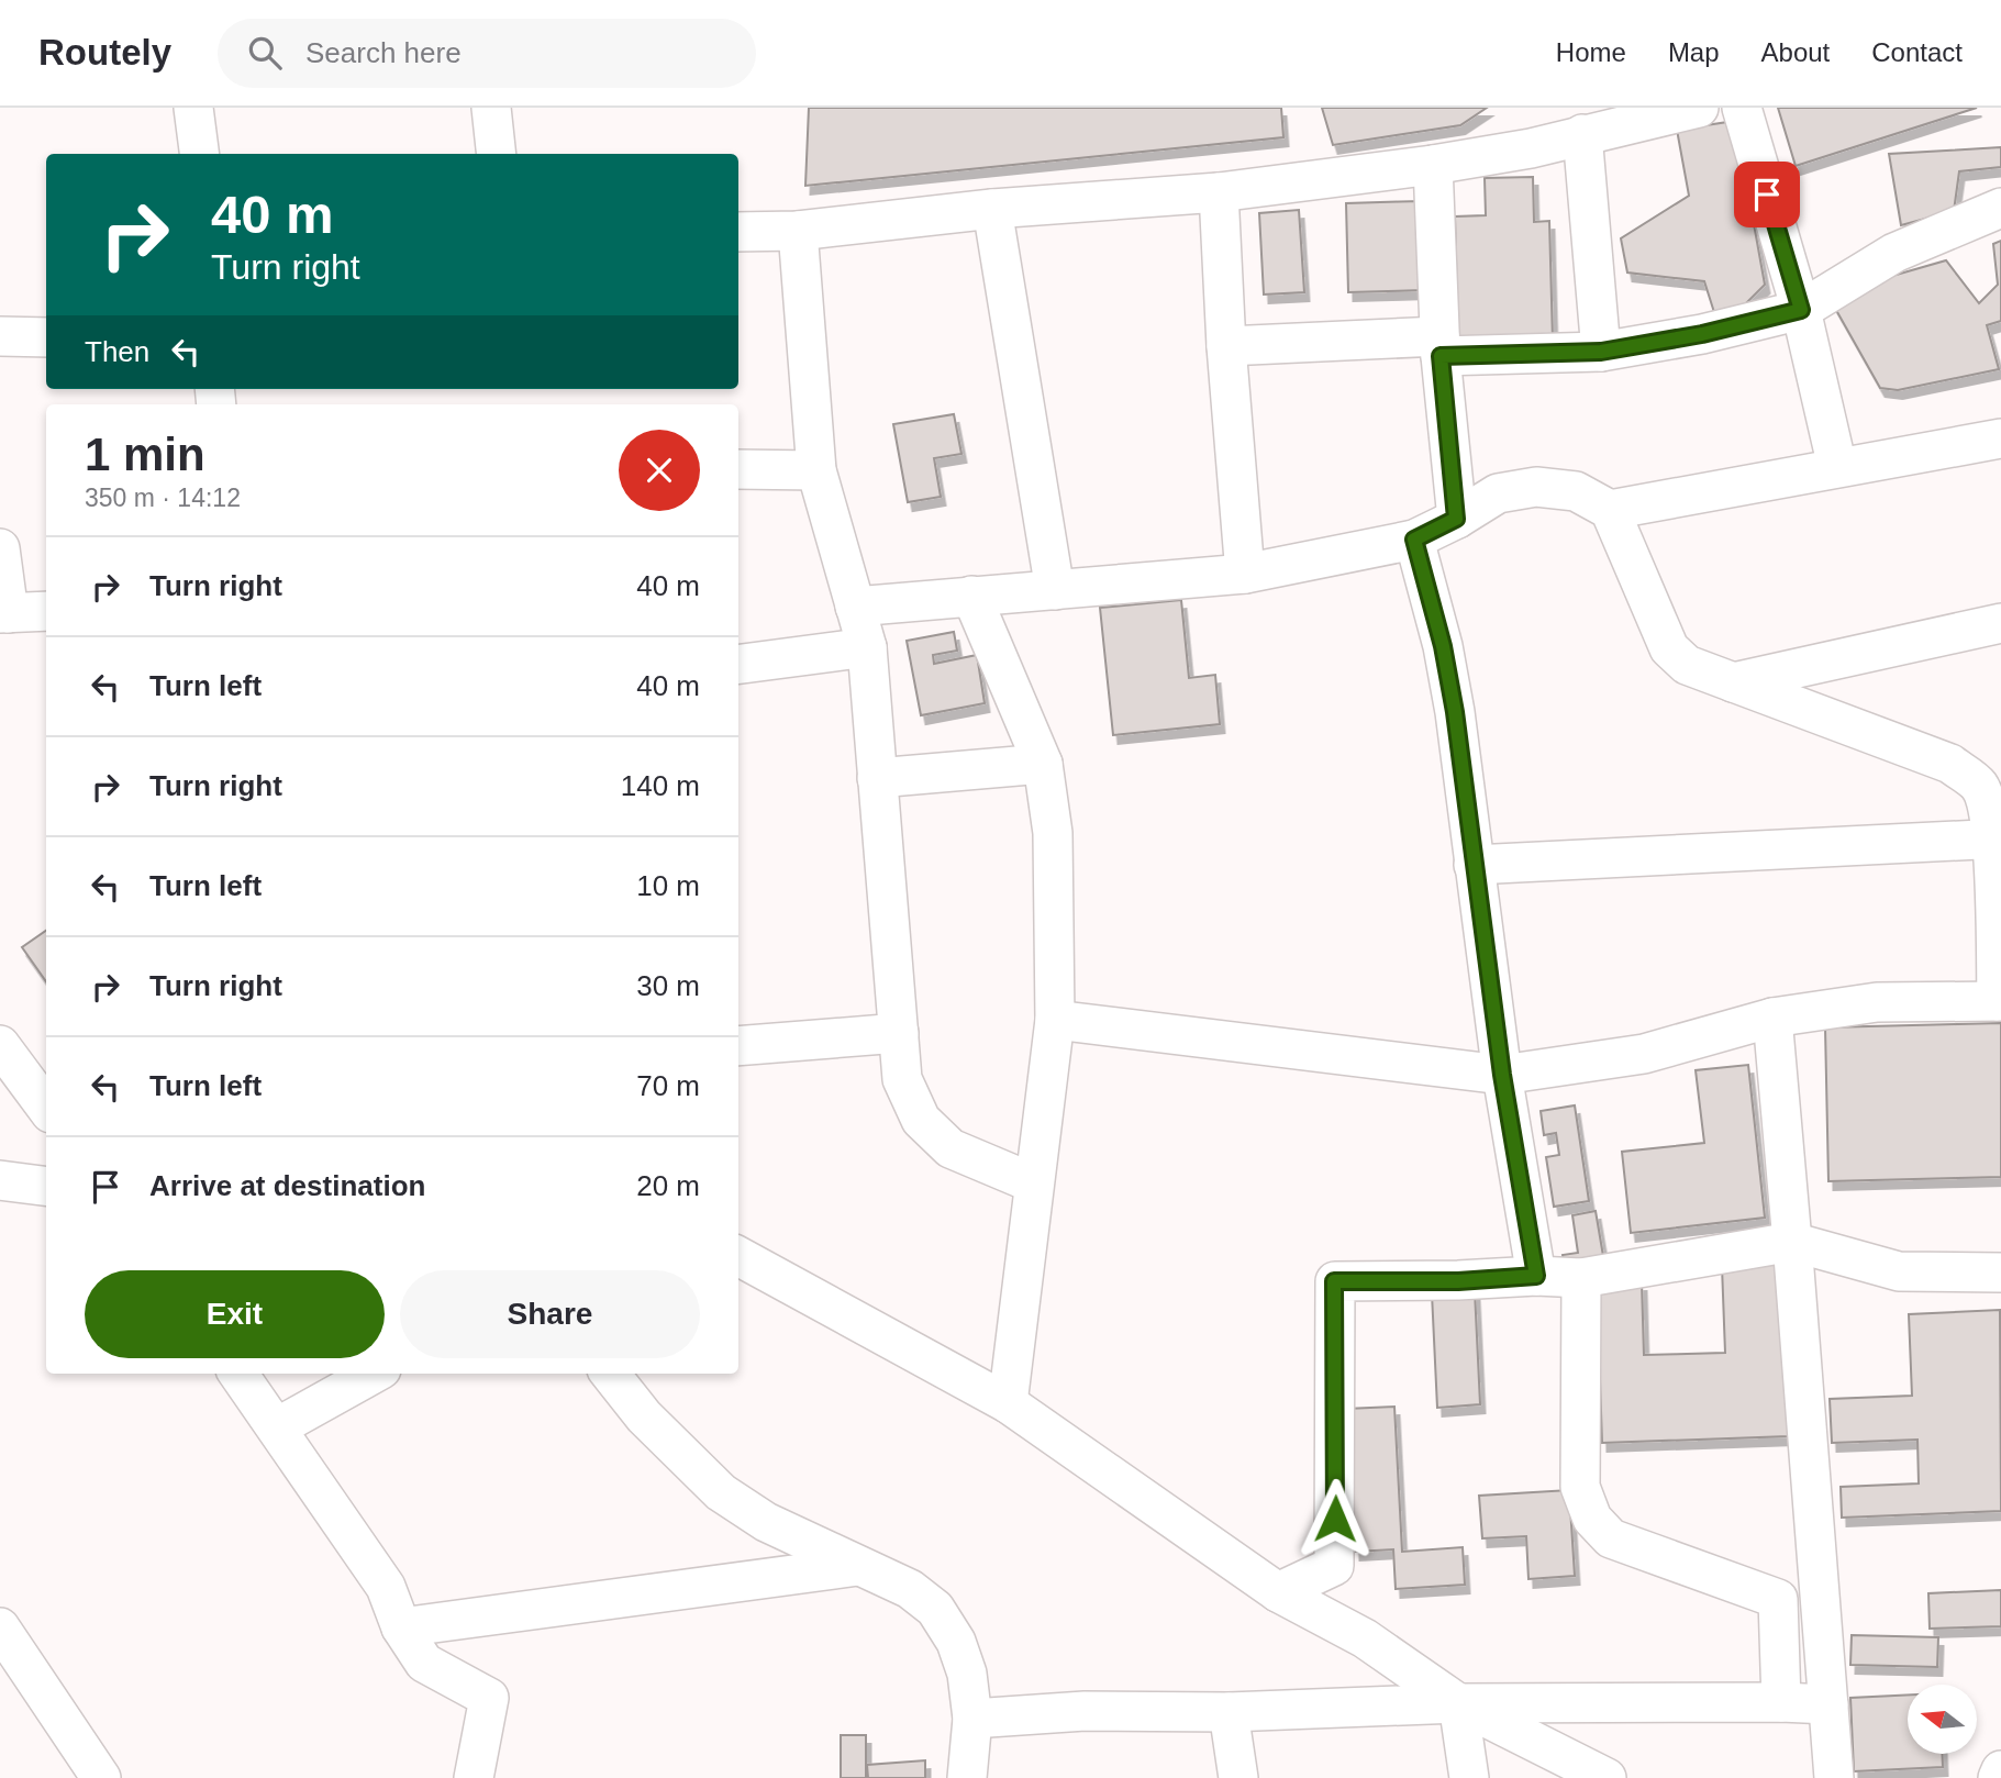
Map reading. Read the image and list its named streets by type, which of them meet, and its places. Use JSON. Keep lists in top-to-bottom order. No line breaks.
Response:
{"north":"left","page":{"header":"Routely","search":"Search here","nav":["Home","Map","About","Contact"],"turn":["40 m","Turn right"],"then":"Then","heading":["1 min","350 m · 14:12"],"list":[{"name":"Turn right","value":"40 m"},{"name":"Turn left","value":"40 m"},{"name":"Turn right","value":"140 m"},{"name":"Turn left","value":"10 m"},{"name":"Turn right","value":"30 m"},{"name":"Turn left","value":"70 m"},{"name":"Arrive at destination","value":"20 m"}],"buttons":["Exit","Share"]}}
